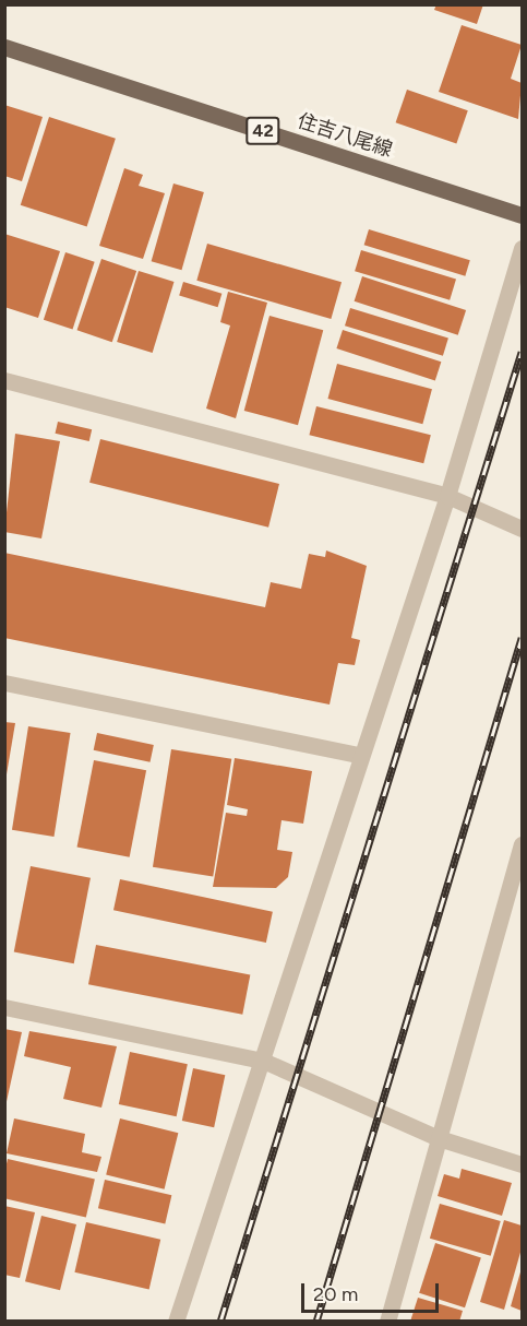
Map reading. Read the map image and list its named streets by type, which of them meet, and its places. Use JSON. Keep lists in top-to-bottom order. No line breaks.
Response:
{"streets":{"main road":["42","住吉八尾線"]},"scale_bar":"20 m"}
